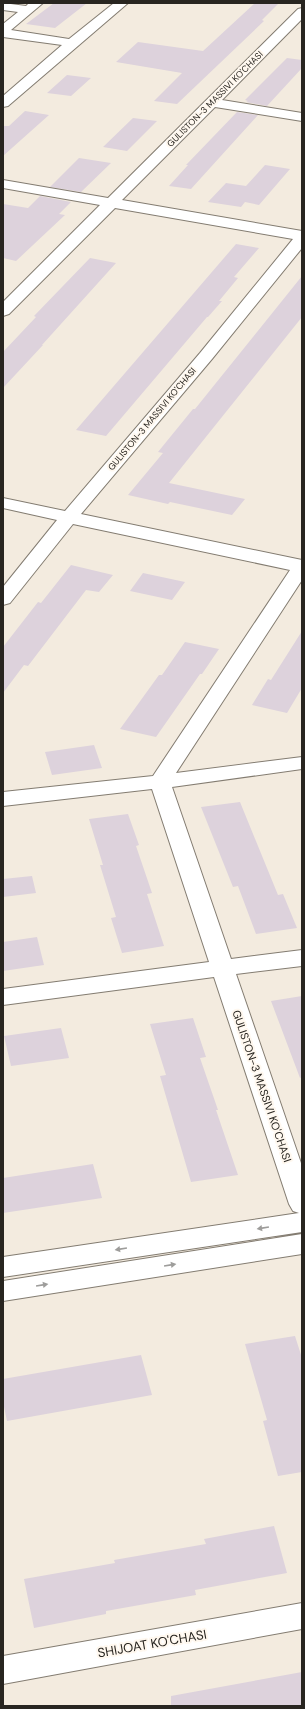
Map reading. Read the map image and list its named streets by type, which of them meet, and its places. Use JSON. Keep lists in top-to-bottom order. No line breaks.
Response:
{"streets":{"street":["GULISTON-3 MASSIVI KO'CHASI","SHIJOAT KO'CHASI"]}}
